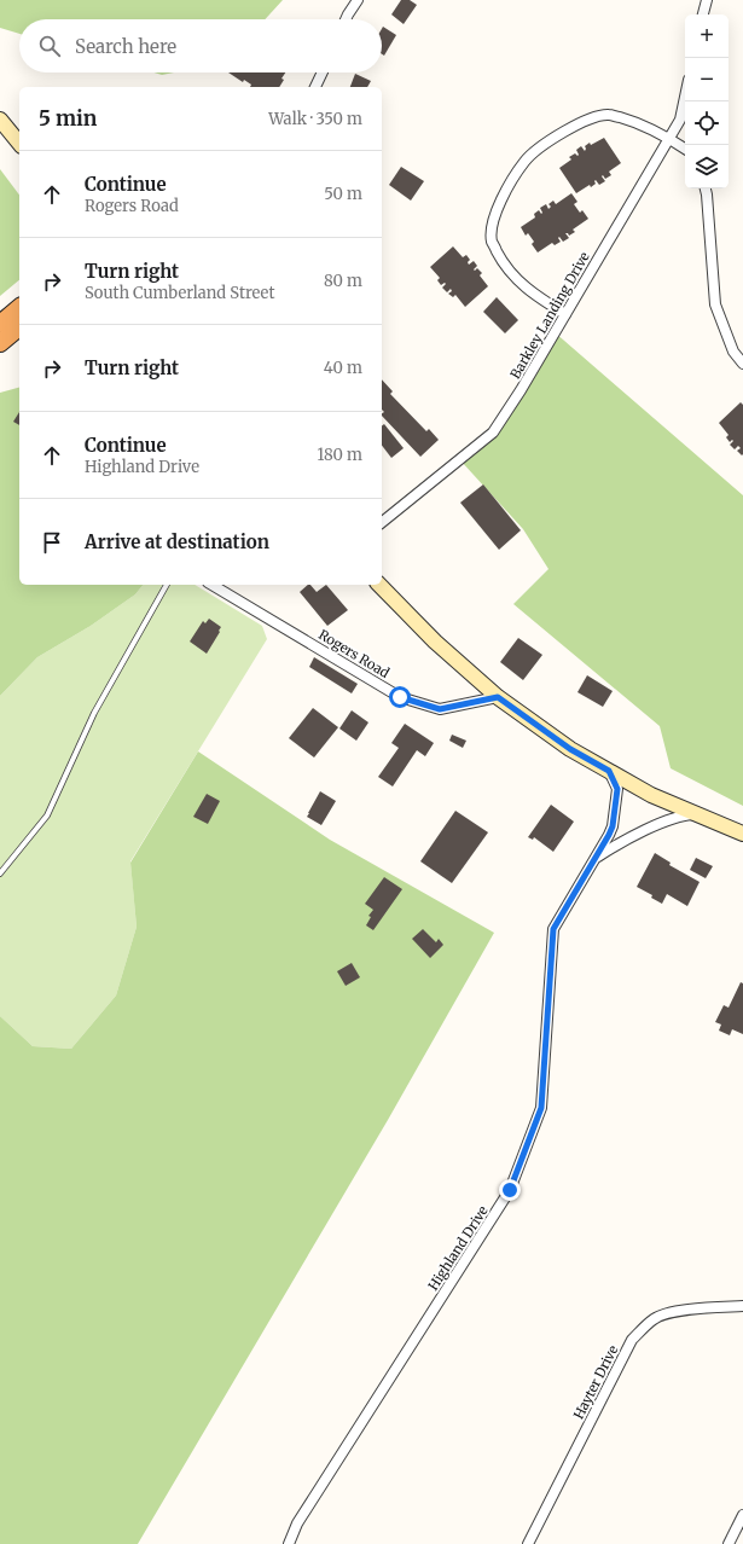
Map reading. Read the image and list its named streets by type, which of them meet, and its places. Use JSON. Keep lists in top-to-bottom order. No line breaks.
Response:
{"streets":{"street":["Barkley Landing Drive","Rogers Road","Highland Drive","Hayter Drive"]},"page":{"map_buttons":["+","−"],"search":"Search here","heading":["5 min","Walk · 350 m"],"list":[["Continue","Rogers Road","50 m"],["Turn right","South Cumberland Street","80 m"],["Turn right","40 m"],["Continue","Highland Drive","180 m"],"Arrive at destination"]}}
